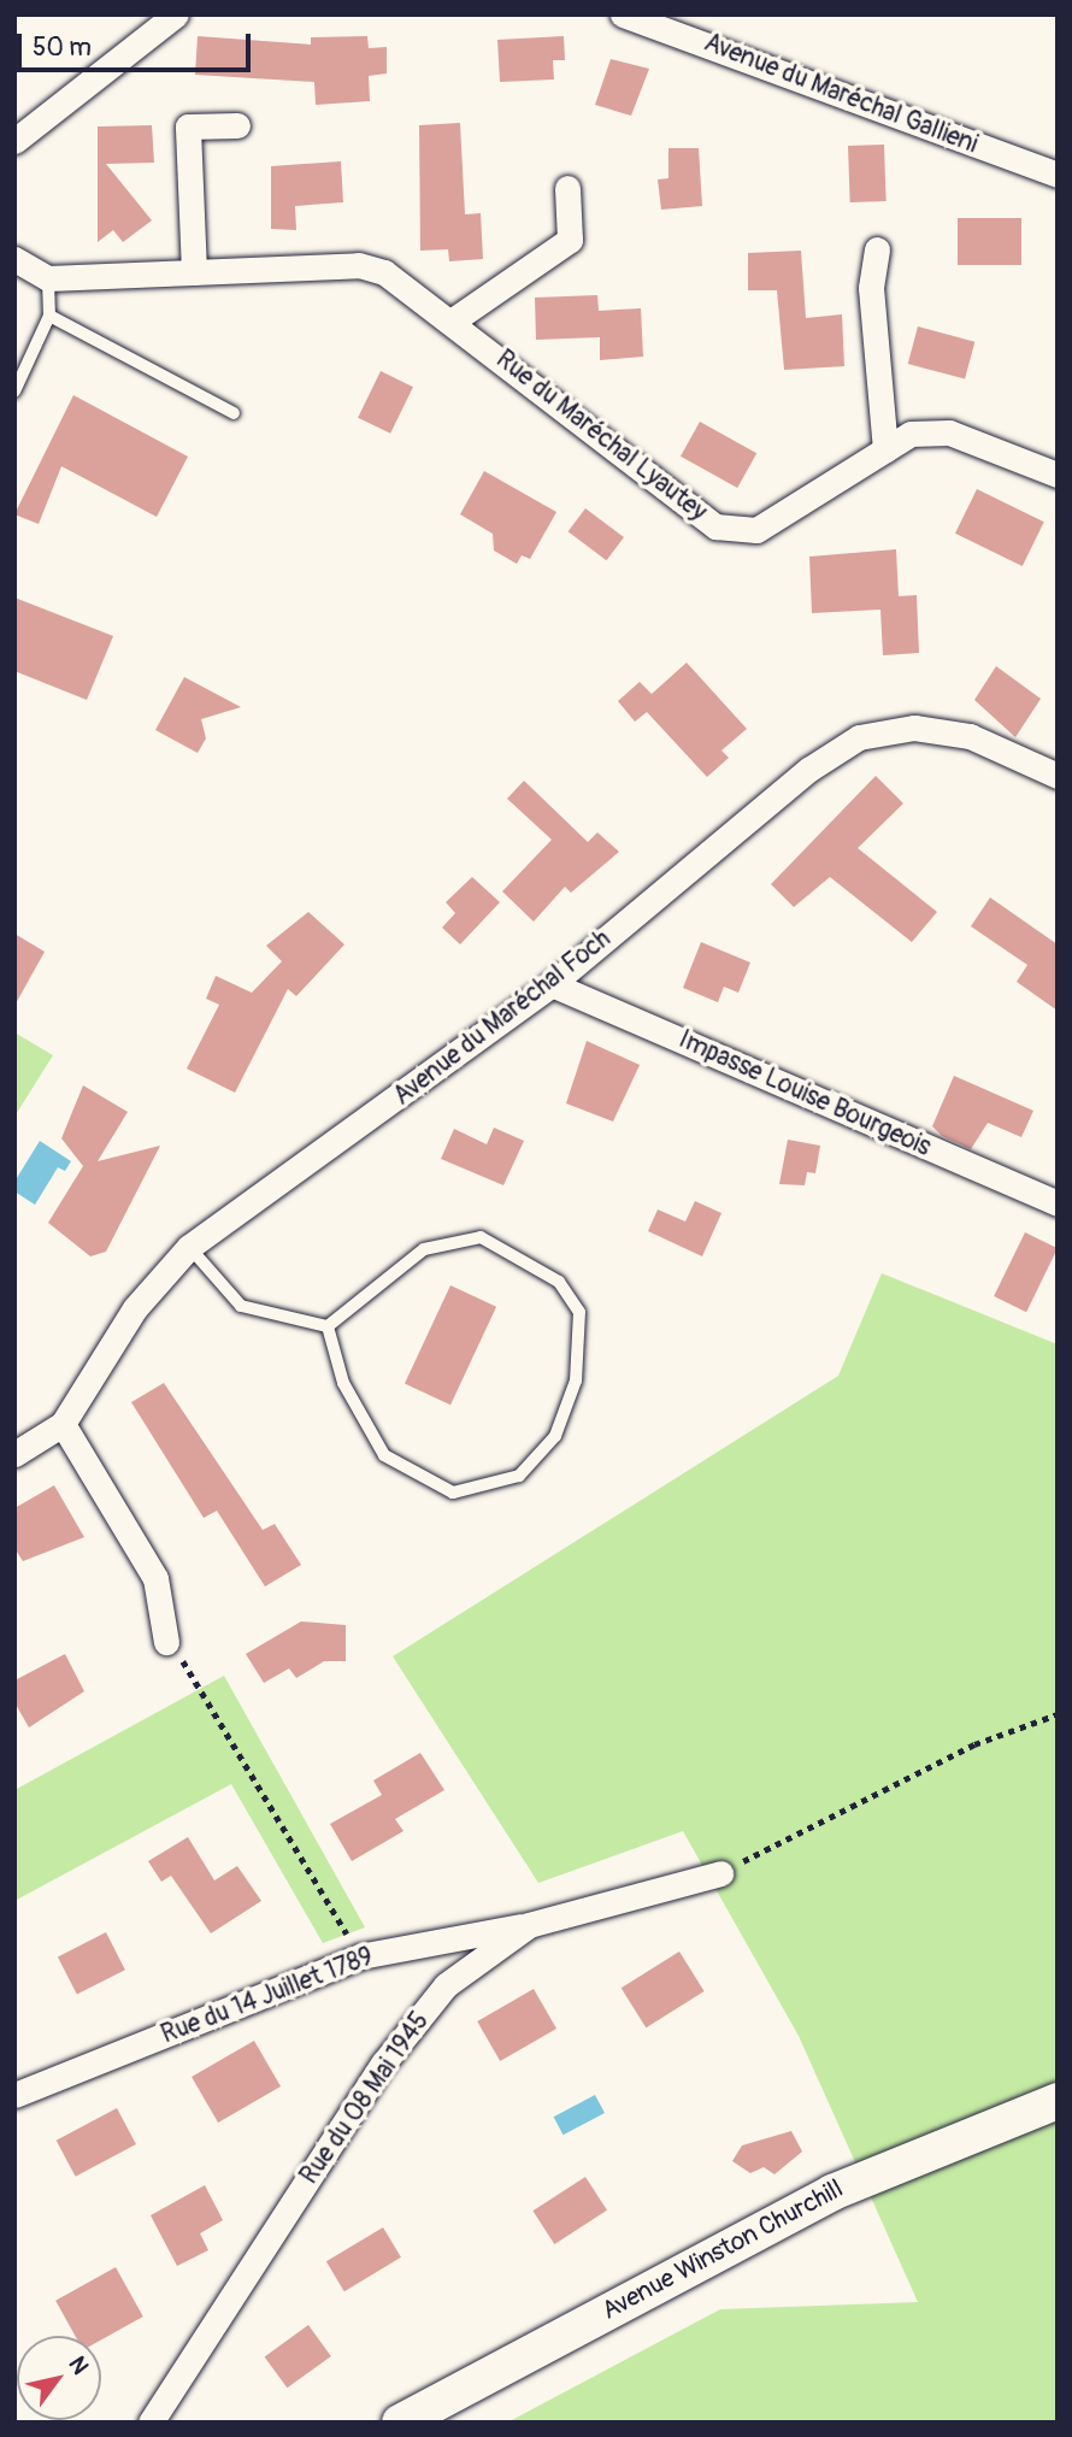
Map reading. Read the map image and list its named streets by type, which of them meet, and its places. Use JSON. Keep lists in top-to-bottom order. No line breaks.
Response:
{"streets":{"main road":["Avenue Winston Churchill"],"street":["Avenue du Maréchal Gallieni","Rue du Maréchal Lyautey","Avenue du Maréchal Foch","Impasse Louise Bourgeois","Rue du 14 Juillet 1789","Rue du 08 Mai 1945"]},"crossings":[["Avenue du Maréchal Foch","Impasse Louise Bourgeois"],["Rue du 14 Juillet 1789","Rue du 08 Mai 1945"]],"scale_bar":"50 m","north":"top right"}
